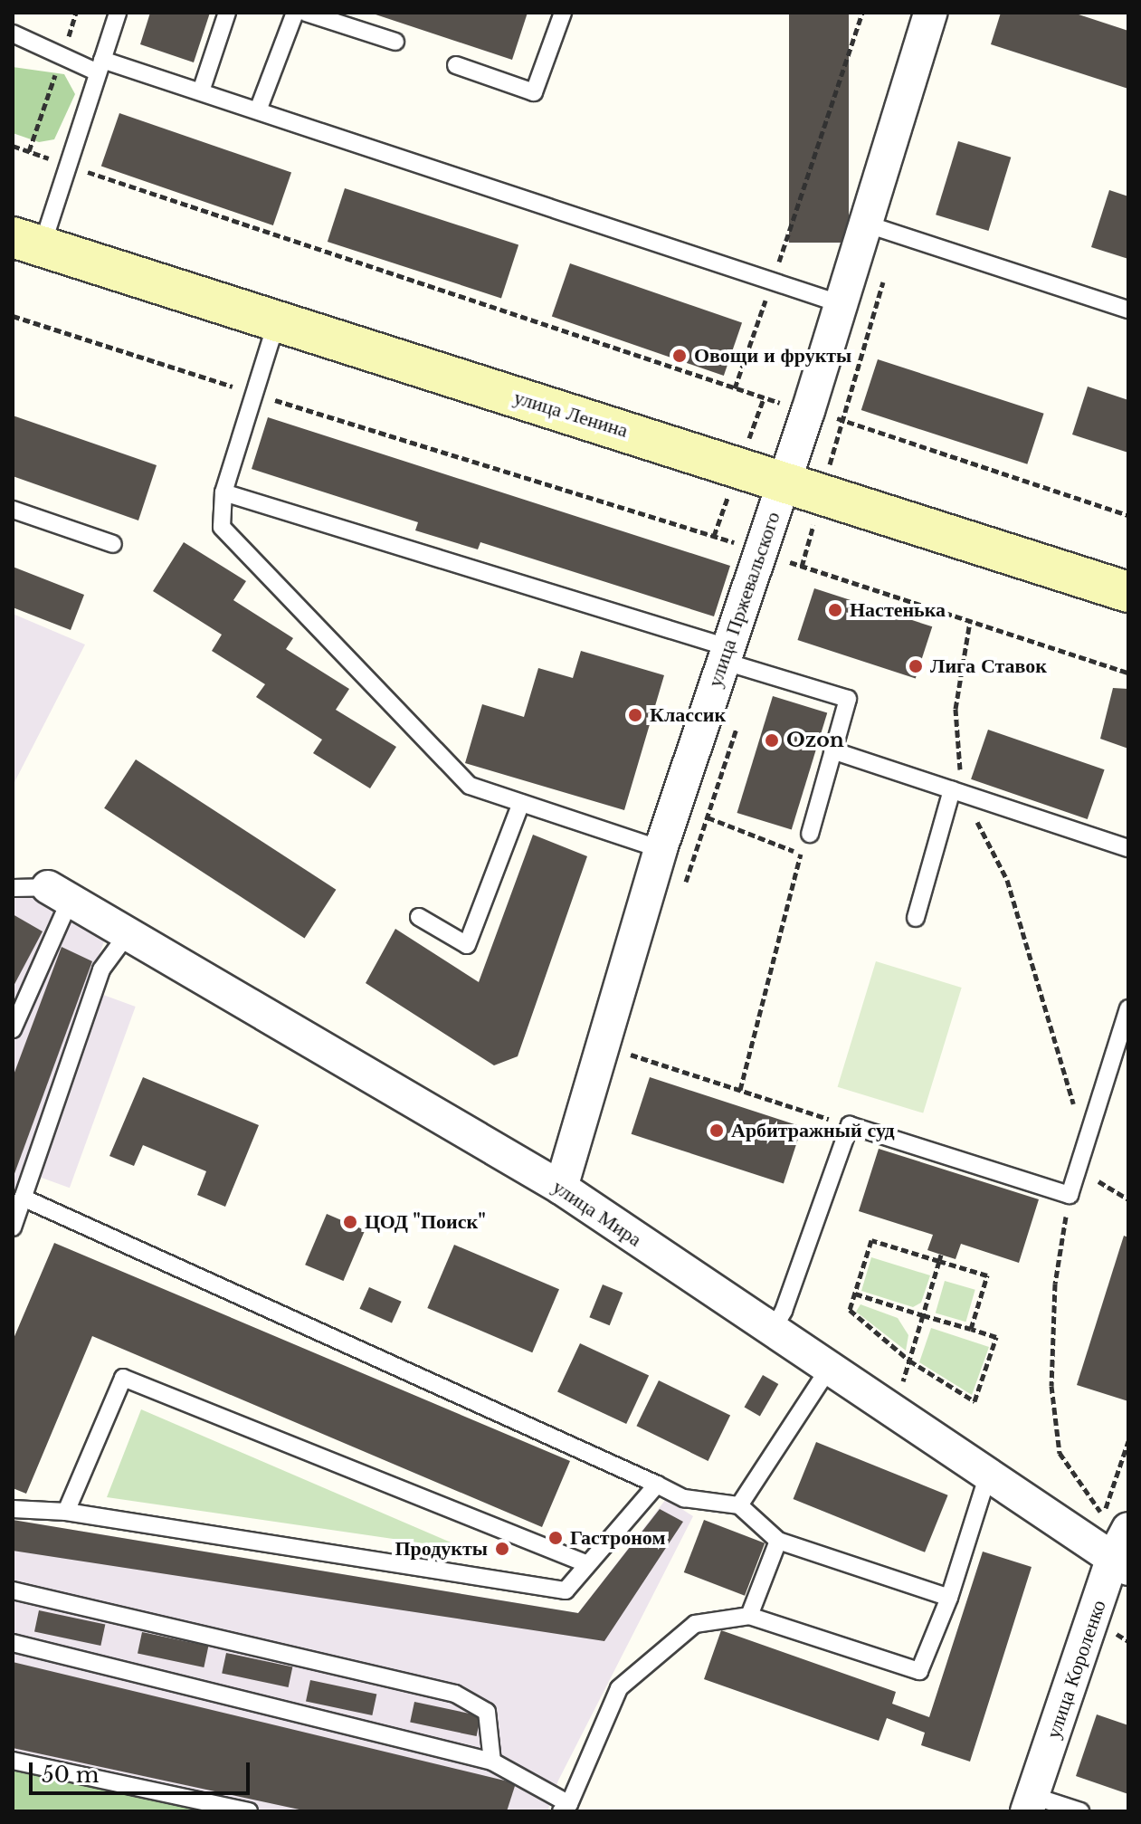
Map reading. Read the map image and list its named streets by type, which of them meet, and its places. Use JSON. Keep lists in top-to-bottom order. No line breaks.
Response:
{"streets":{"main road":["улица Ленина"],"street":["улица Пржевальского","улица Мира","улица Короленко"]},"crossings":[["улица Ленина","улица Пржевальского"],["улица Пржевальского","улица Мира"],["улица Мира","улица Короленко"]],"places":["Овощи и фрукты","Настенька","Лига Ставок","Классик","Ozon","Арбитражный суд","ЦОД \"Поиск\"","Гастроном","Продукты"],"scale_bar":"50 m"}
